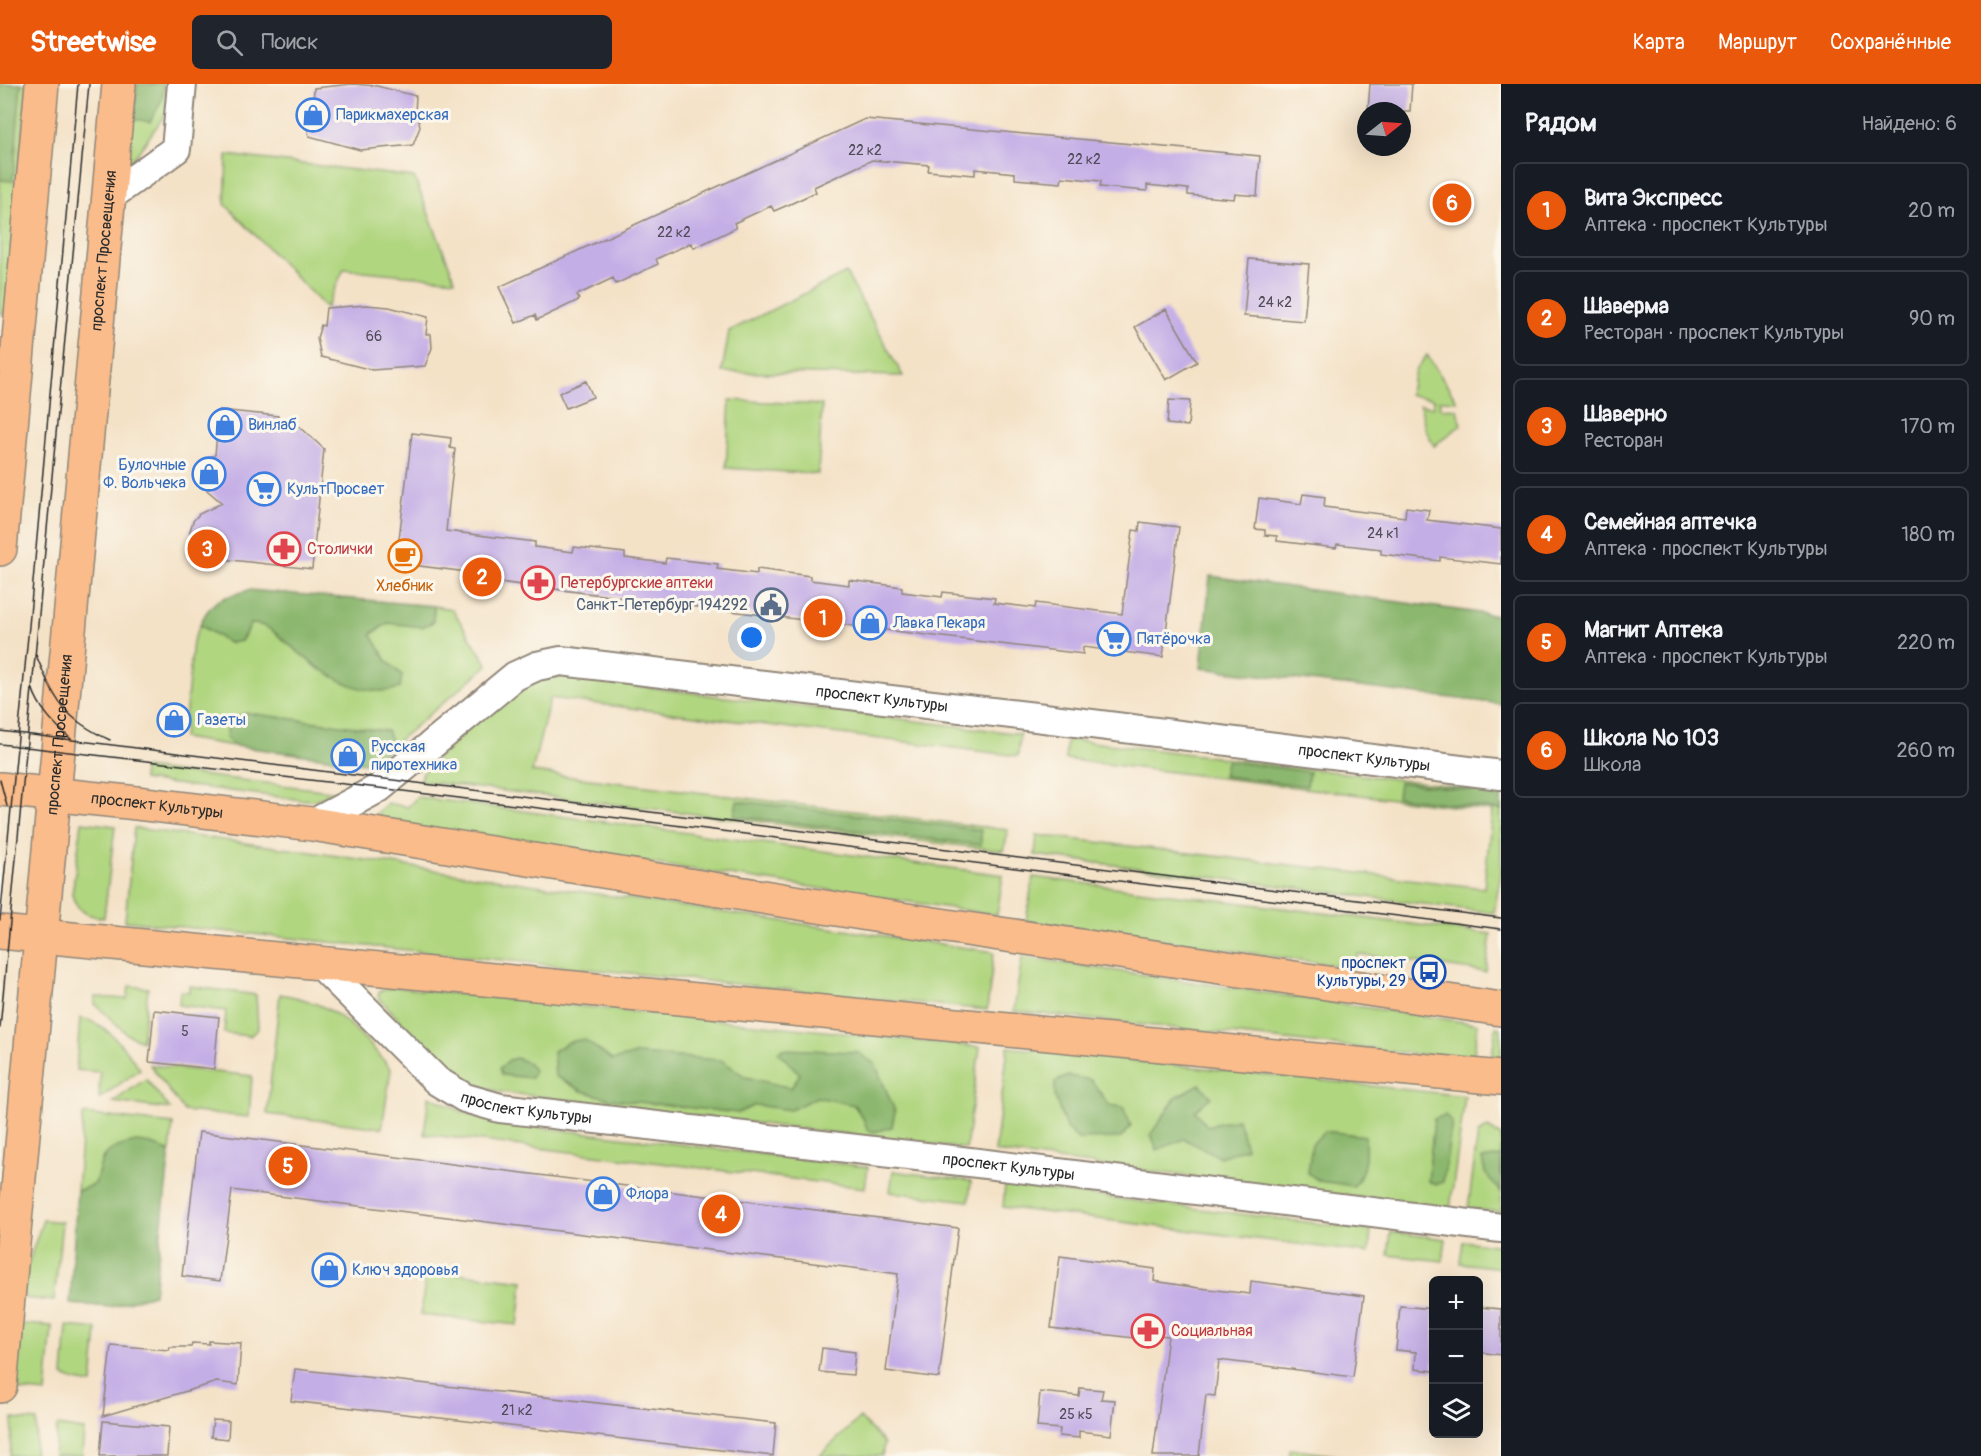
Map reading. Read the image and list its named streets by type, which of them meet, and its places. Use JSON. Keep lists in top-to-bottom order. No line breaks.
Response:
{"streets":{"main road":["проспект Просвещения","проспект Культуры"]},"crossings":[["проспект Просвещения","проспект Культуры"]],"places":{"shop":["Парикмахерская","Винлаб","Булочные Ф. Вольчека","Лавка Пекаря","Газеты","Русская пиротехника","Флора","Ключ здоровья"],"supermarket":["КультПросвет","Пятёрочка"],"pharmacy":["Столички","Петербургские аптеки","Социальная"],"cafe":["Хлебник"],"public building":["Санкт-Петербург 194292"],"bus stop":["проспект Культуры, 29"]},"house_numbers":["22 к2","22 к2","22 к2","24 к2","66","24 к1","5","21 к2","25 к5"],"north":"right","page":{"header":"Streetwise","search":"Поиск","nav":["Карта","Маршрут","Сохранённые"],"heading":["Рядом","Найдено: 6"],"list":[{"mark":"1","name":"Вита Экспресс","note":"Аптека · проспект Культуры","value":"20 m"},{"mark":"2","name":"Шаверма","note":"Ресторан · проспект Культуры","value":"90 m"},{"mark":"3","name":"Шаверно","note":"Ресторан","value":"170 m"},{"mark":"4","name":"Семейная аптечка","note":"Аптека · проспект Культуры","value":"180 m"},{"mark":"5","name":"Магнит Аптека","note":"Аптека · проспект Культуры","value":"220 m"},{"mark":"6","name":"Школа № 103","note":"Школа","value":"260 m"}],"pins":["6","3","2","1","5","4"],"map_buttons":["+","−"]}}
